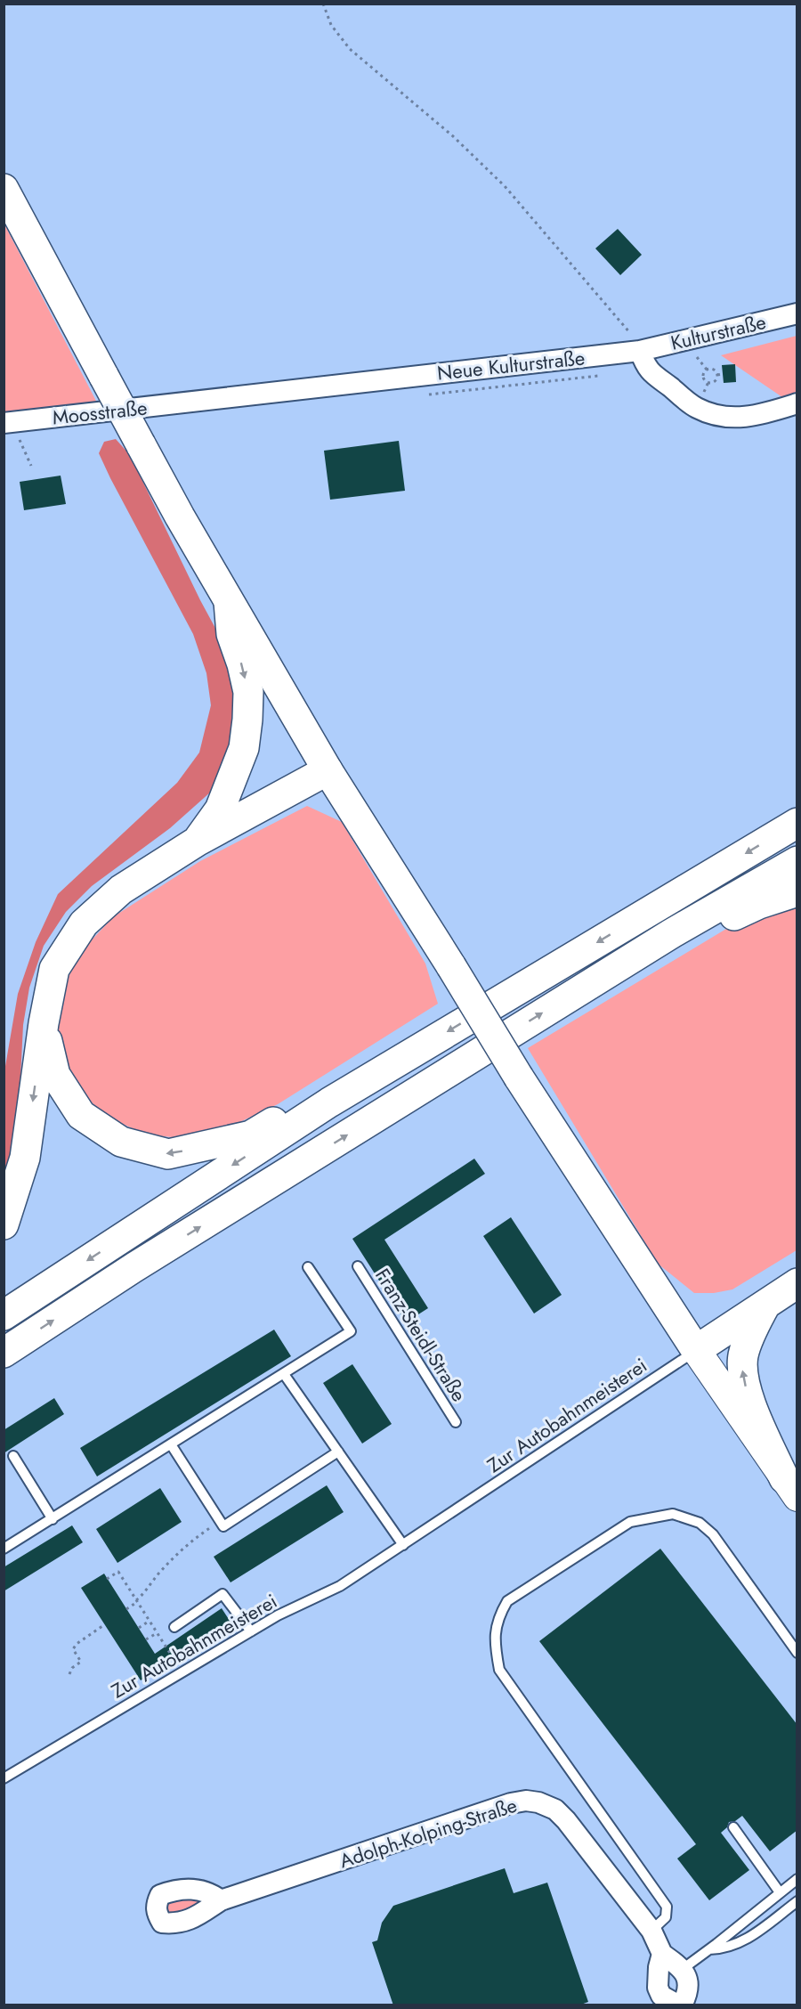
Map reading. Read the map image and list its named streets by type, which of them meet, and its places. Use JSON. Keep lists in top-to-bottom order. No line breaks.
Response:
{"streets":{"street":["Kulturstraße","Neue Kulturstraße","Moosstraße","Adolph-Kolping-Straße"],"lane":["Franz-Steidl-Straße","Zur Autobahnmeisterei"]},"crossings":[["Kulturstraße","Neue Kulturstraße"],["Neue Kulturstraße","Moosstraße"]]}
